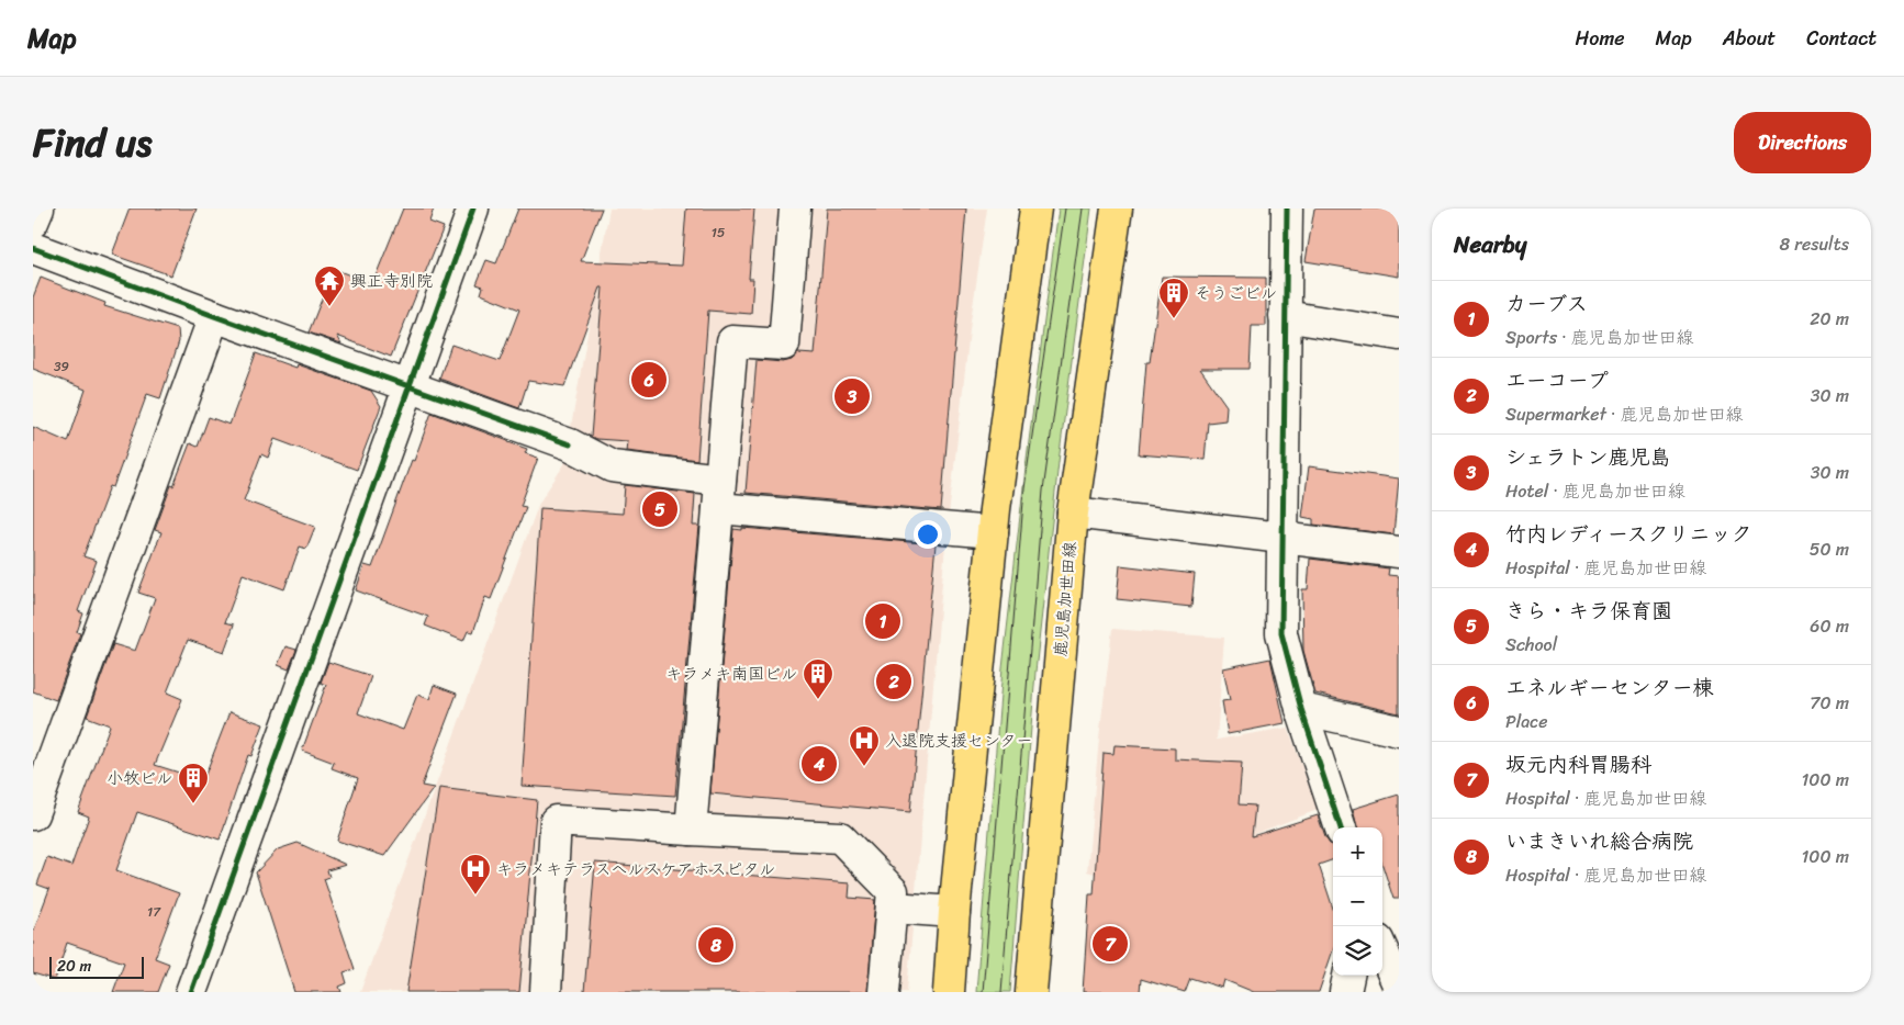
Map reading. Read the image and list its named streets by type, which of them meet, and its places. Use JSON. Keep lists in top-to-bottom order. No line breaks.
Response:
{"streets":{"main road":["鹿児島加世田線"]},"places":{"temple":["興正寺別院"],"building":["そうごビル","キラメキ南国ビル","小牧ビル"],"hospital":["入退院支援センター","キラメキテラスヘルスケアホスピタル"]},"house_numbers":["15","39","17"],"scale_bar":"20 m","page":{"header":"Map","nav":["Home","Map","About","Contact"],"title":"Find us","buttons":"Directions","heading":["Nearby","8 results"],"list":[{"mark":"1","name":"カーブス","note":"Sports · 鹿児島加世田線","value":"20 m"},{"mark":"2","name":"エーコープ","note":"Supermarket · 鹿児島加世田線","value":"30 m"},{"mark":"3","name":"シェラトン鹿児島","note":"Hotel · 鹿児島加世田線","value":"30 m"},{"mark":"4","name":"竹内レディースクリニック","note":"Hospital · 鹿児島加世田線","value":"50 m"},{"mark":"5","name":"きら・キラ保育園","note":"School","value":"60 m"},{"mark":"6","name":"エネルギーセンター棟","note":"Place","value":"70 m"},{"mark":"7","name":"坂元内科胃腸科","note":"Hospital · 鹿児島加世田線","value":"100 m"},{"mark":"8","name":"いまきいれ総合病院","note":"Hospital · 鹿児島加世田線","value":"100 m"}],"pins":["6","3","5","1","2","4","7","8"],"map_buttons":["+","−"],"scale":"20 m"}}
